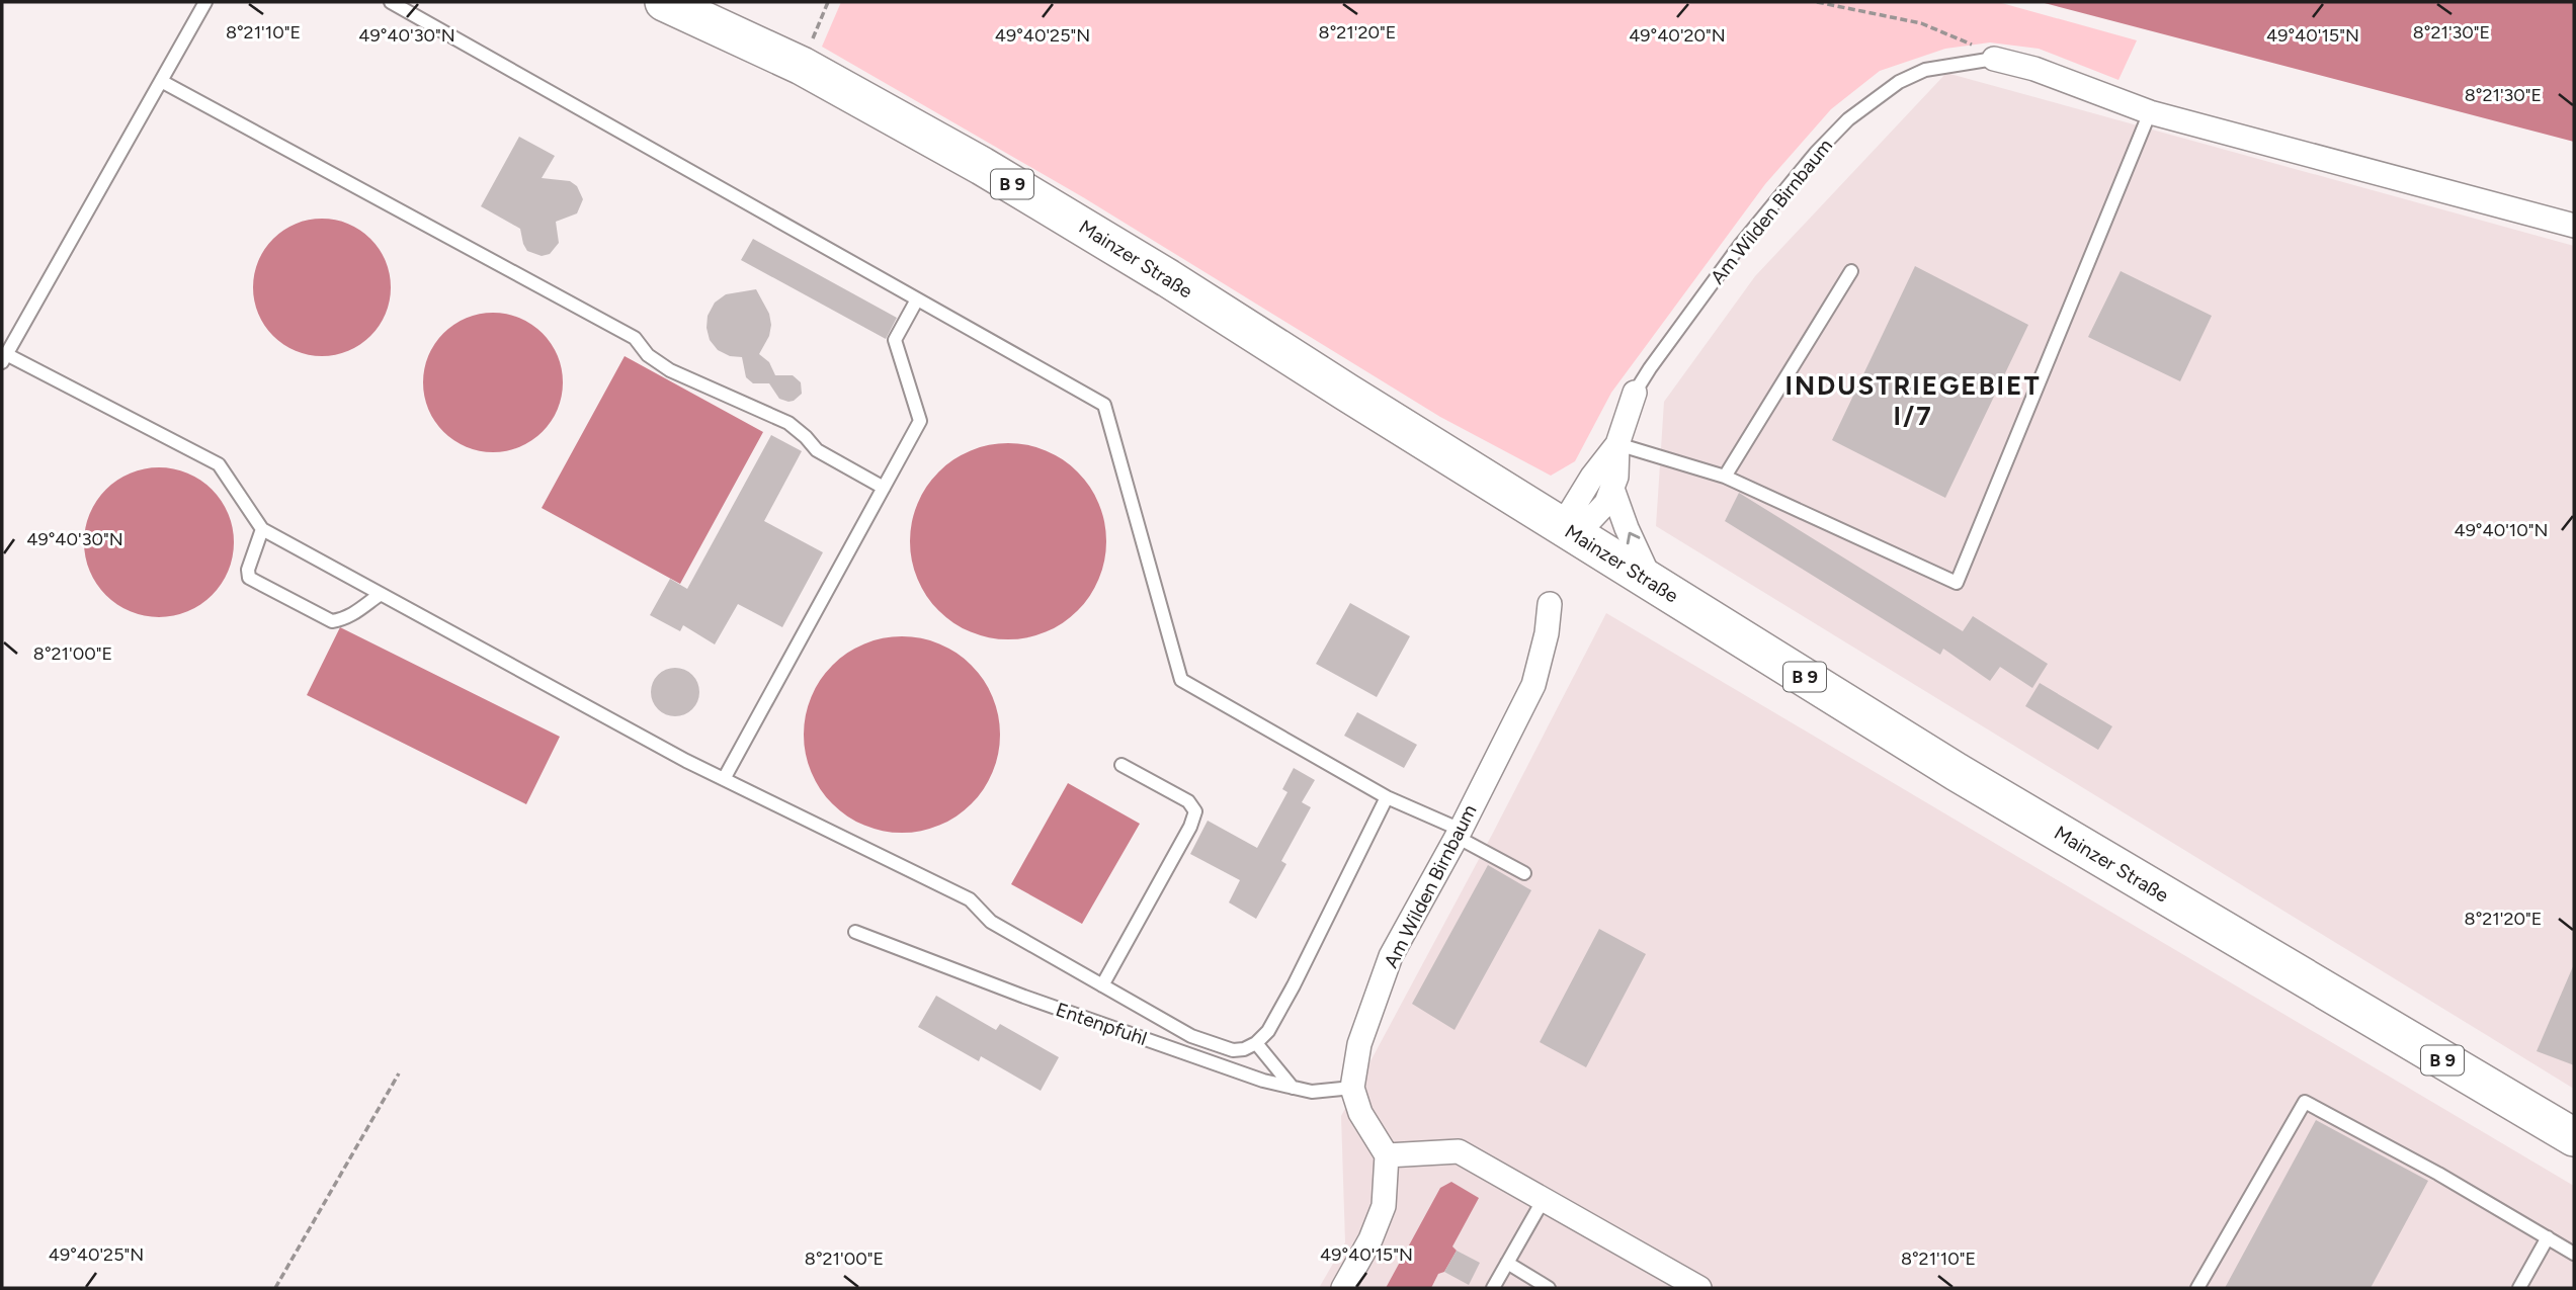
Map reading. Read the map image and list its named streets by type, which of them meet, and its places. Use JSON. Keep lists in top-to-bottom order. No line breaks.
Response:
{"streets":{"main road":["B 9","Mainzer Straße"],"street":["Am Wilden Birnbaum"],"lane":["Entenpfuhl"]},"crossings":[["Am Wilden Birnbaum","Mainzer Straße"],["Am Wilden Birnbaum","Entenpfuhl"]],"districts":["INDUSTRIEGEBIET I/7"],"coordinates":["8°21'30\"E","8°21'10\"E","8°21'20\"E","49°40'30\"N","49°40'25\"N","49°40'20\"N","49°40'15\"N","49°40'10\"N","8°21'00\"E"]}
